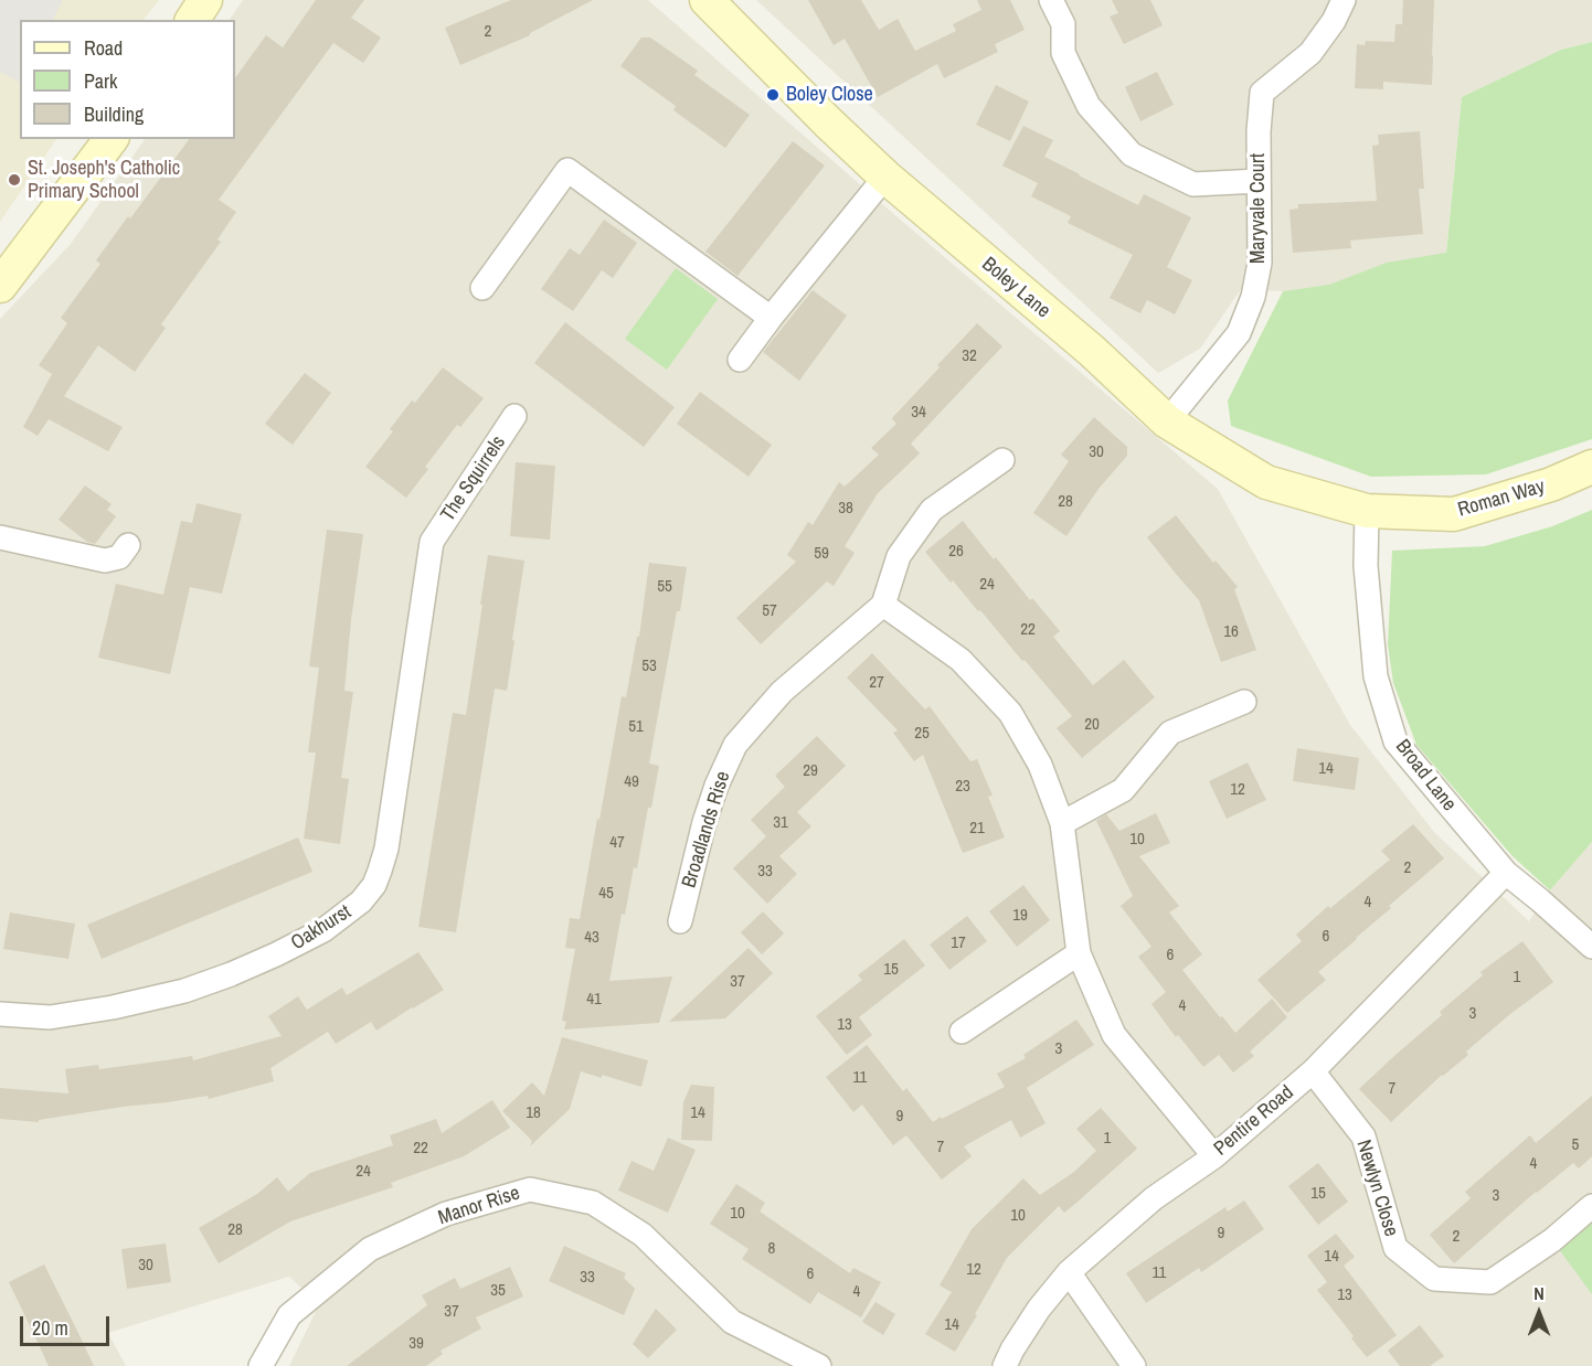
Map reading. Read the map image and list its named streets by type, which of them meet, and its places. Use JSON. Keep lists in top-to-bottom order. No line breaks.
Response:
{"streets":{"street":["Maryvale Court","Boley Lane","The Squirrels","Roman Way","Broad Lane","Broadlands Rise","Oakhurst","Pentire Road","Newlyn Close","Manor Rise"]},"crossings":[["Maryvale Court","Boley Lane"],["Boley Lane","Roman Way"],["Boley Lane","Broad Lane"],["The Squirrels","Oakhurst"],["Roman Way","Broad Lane"],["Broad Lane","Pentire Road"],["Pentire Road","Newlyn Close"]],"places":["Boley Close","St. Joseph's Catholic Primary School"],"house_numbers":["2","32","34","30","28","38","26","59","24","55","57","22","16","53","27","20","51","25","14","29","49","23","12","31","21","10","47","2","33","45","4","19","6","43","17","6","15","1","37","41","4","3","13","3","11","7","18","14","9","1","5","7","22","4","24","15","3","10","10","28","9","2","8","14","30","12","11","6","33","35","4","13","37","14","39"],"legend":["Road","Park","Building"],"scale_bar":"20 m","north":"top"}
